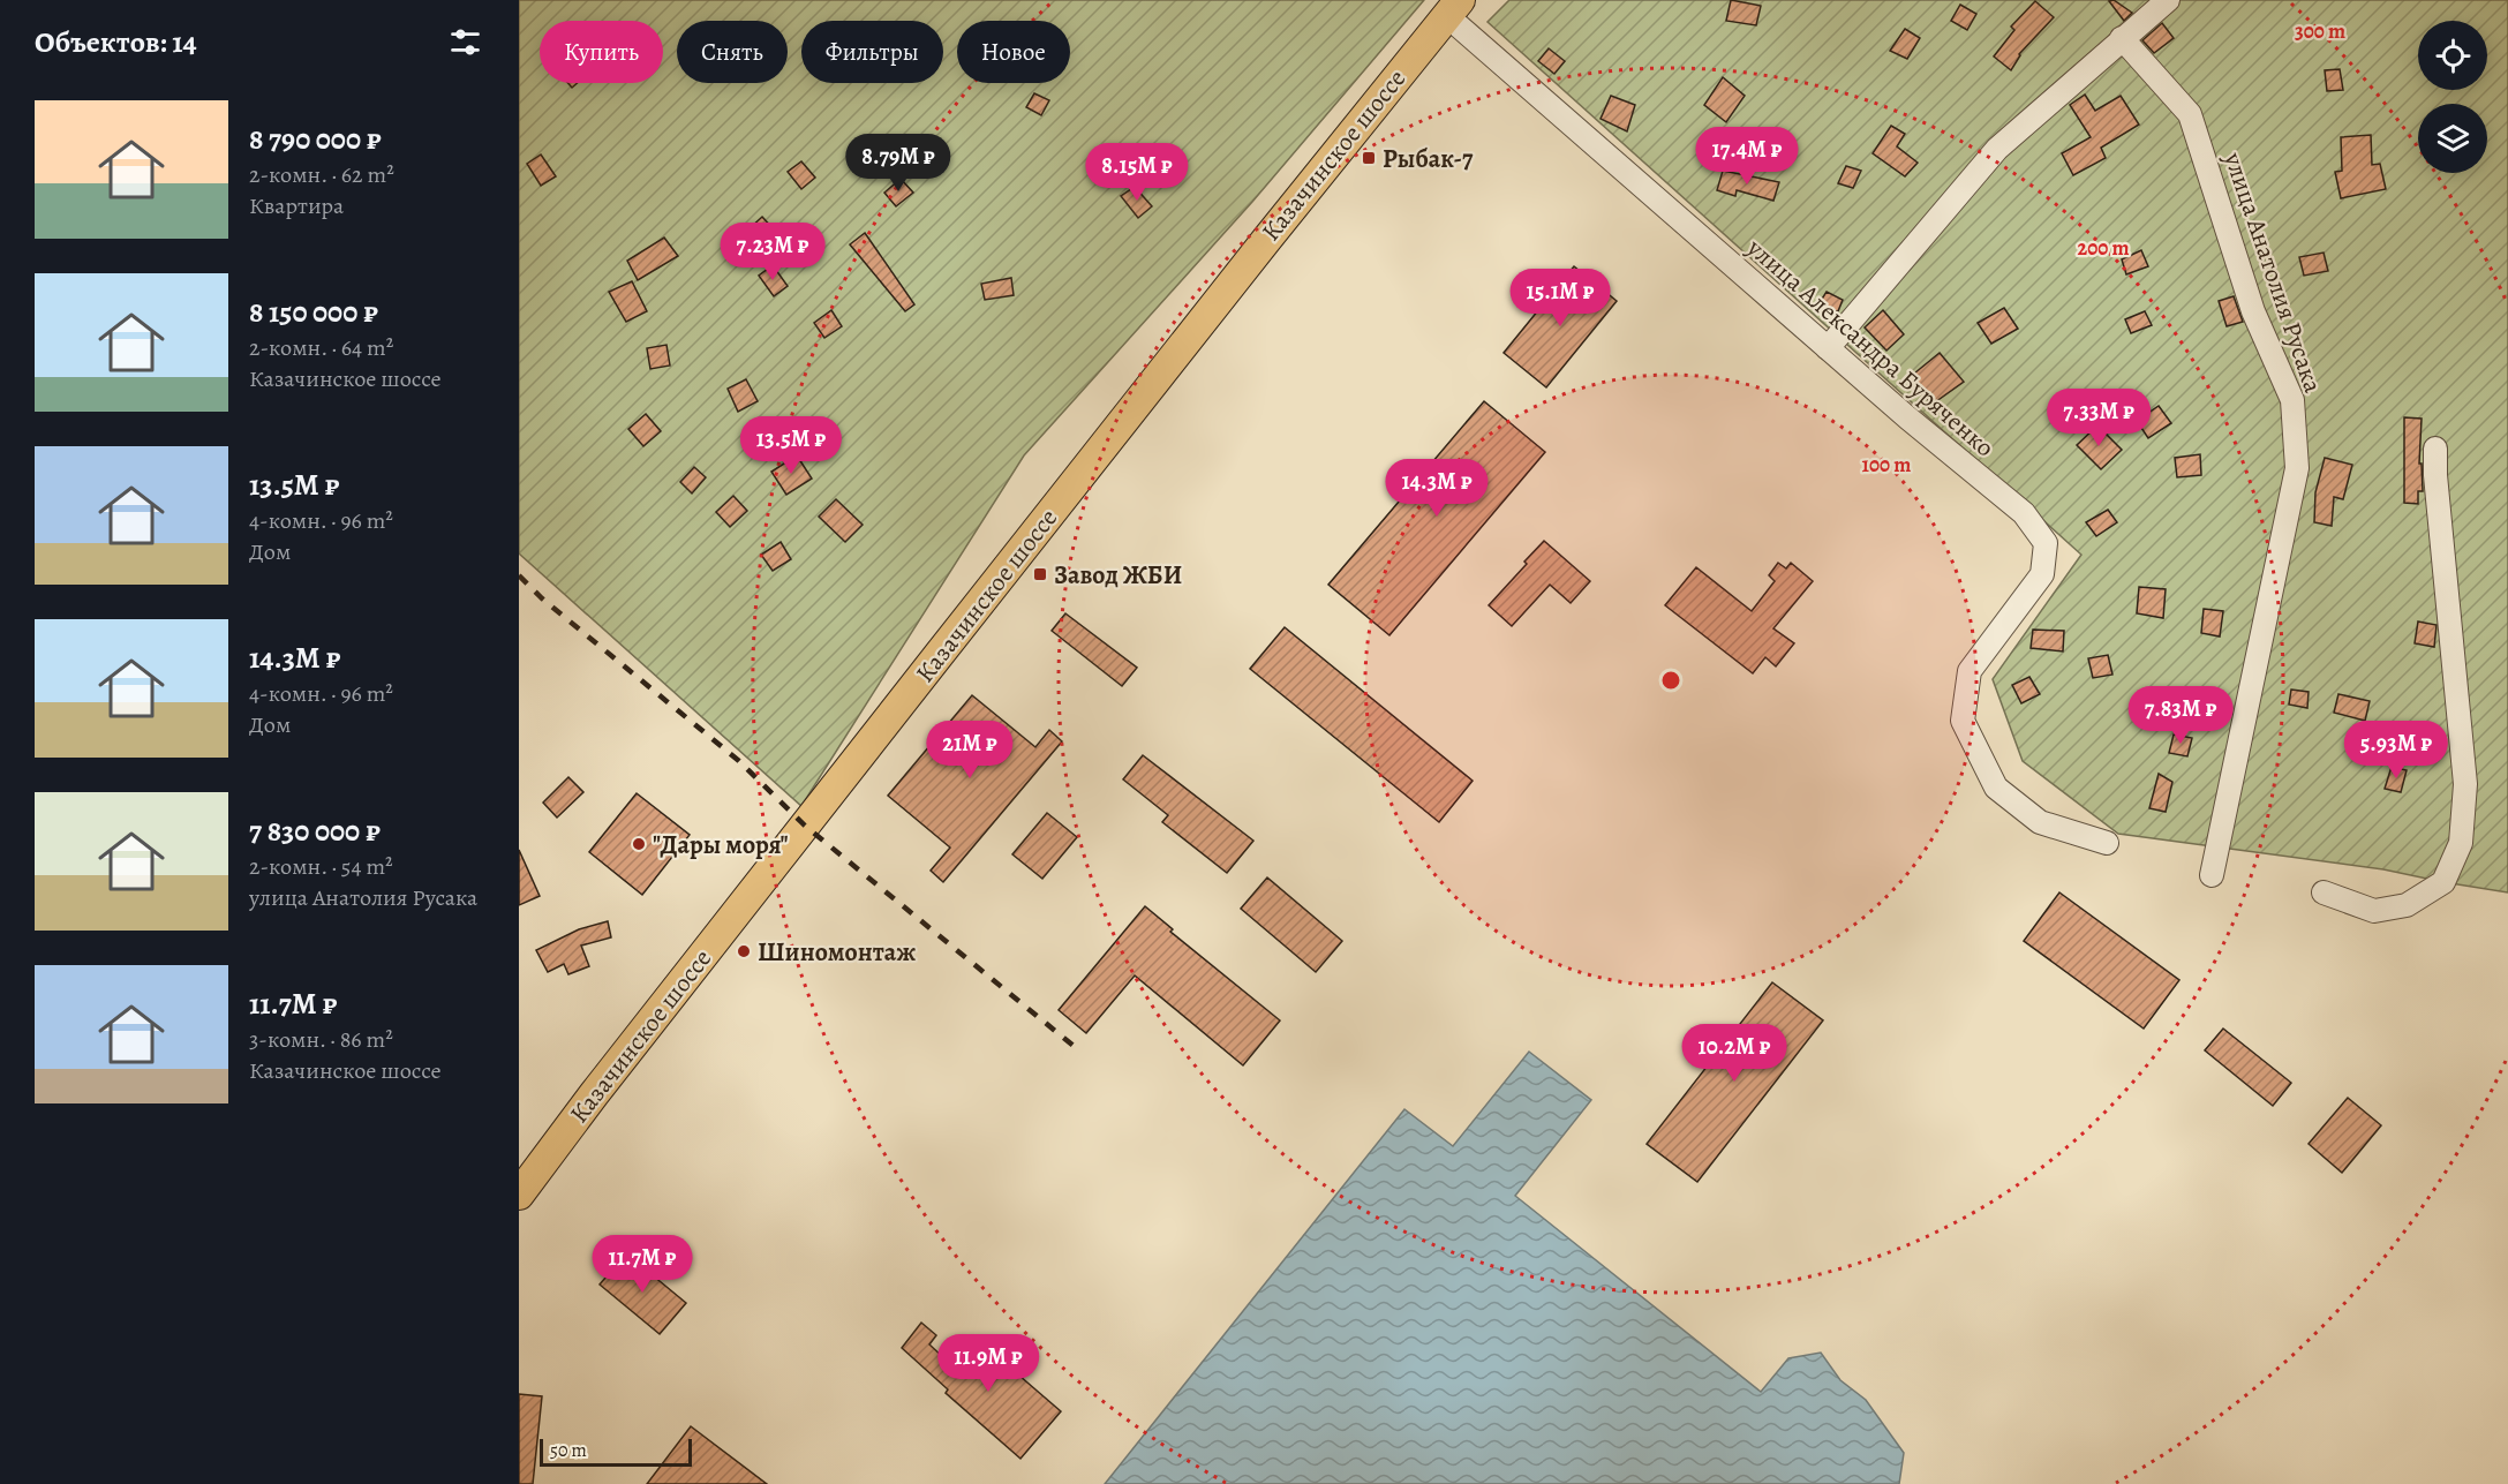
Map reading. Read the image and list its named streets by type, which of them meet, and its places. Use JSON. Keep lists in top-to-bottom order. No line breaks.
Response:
{"streets":{"main road":["Казачинское шоссе"],"street":["улица Анатолия Русака","улица Александра Буряченко"]},"crossings":[["Казачинское шоссе","улица Александра Буряченко"]],"places":{"transit":["Рыбак-7","Завод ЖБИ"],"other":["\"Дары моря\"","Шиномонтаж"]},"scale_bar":"50 m","page":{"heading":"Объектов: 14","chip":["Купить","Снять","Фильтры","Новое"],"list":[{"name":"8 790 000 ₽","note":"2-комн. · 62 m² · Квартира"},{"name":"8 150 000 ₽","note":"2-комн. · 64 m² · Казачинское шоссе"},{"name":"13.5M ₽","note":"4-комн. · 96 m² · Дом"},{"name":"14.3M ₽","note":"4-комн. · 96 m² · Дом"},{"name":"7 830 000 ₽","note":"2-комн. · 54 m² · улица Анатолия Русака"},{"name":"11.7M ₽","note":"3-комн. · 86 m² · Казачинское шоссе"}],"price":["17.4M ₽","8.79M ₽","8.15M ₽","7.23M ₽","15.1M ₽","7.33M ₽","13.5M ₽","14.3M ₽","7.83M ₽","21M ₽","5.93M ₽","10.2M ₽","11.7M ₽","11.9M ₽"],"scale":"50 m"},"rings":["300 m","200 m","100 m"]}
